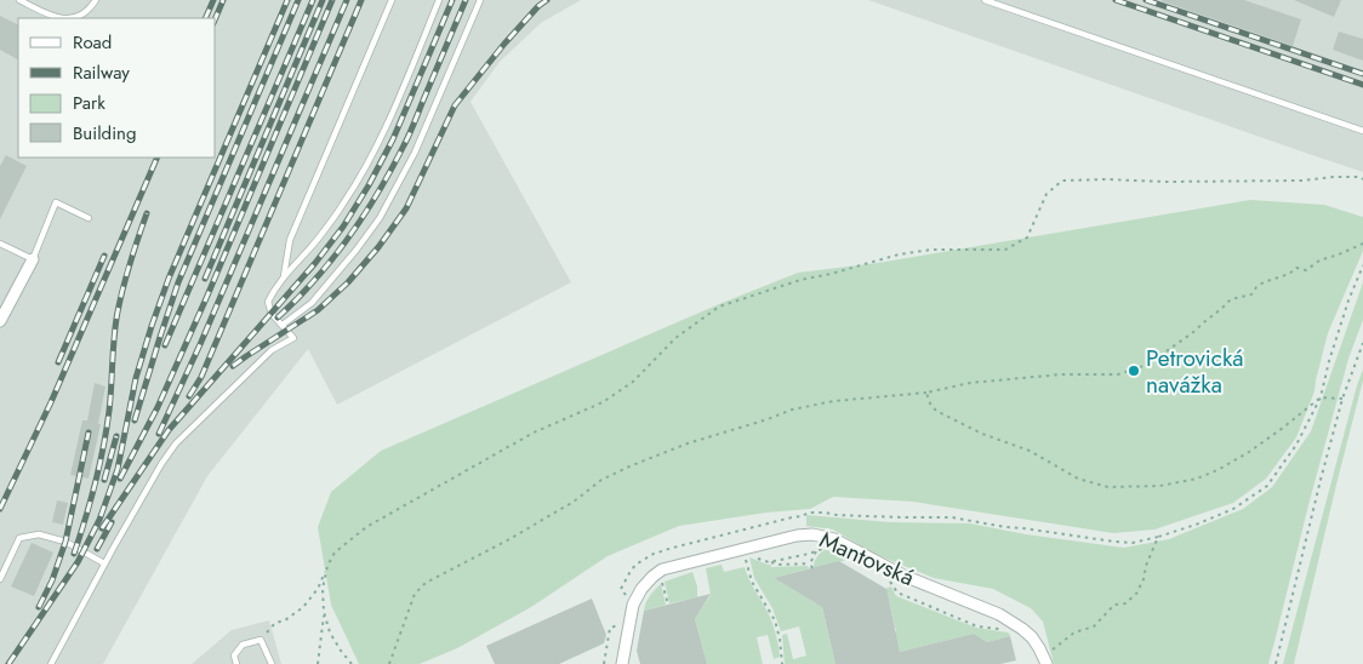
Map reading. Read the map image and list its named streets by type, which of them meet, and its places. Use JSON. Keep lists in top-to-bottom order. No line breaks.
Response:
{"streets":{"street":["Mantovská"]},"places":["Petrovická navážka"],"legend":["Road","Railway","Park","Building"]}
